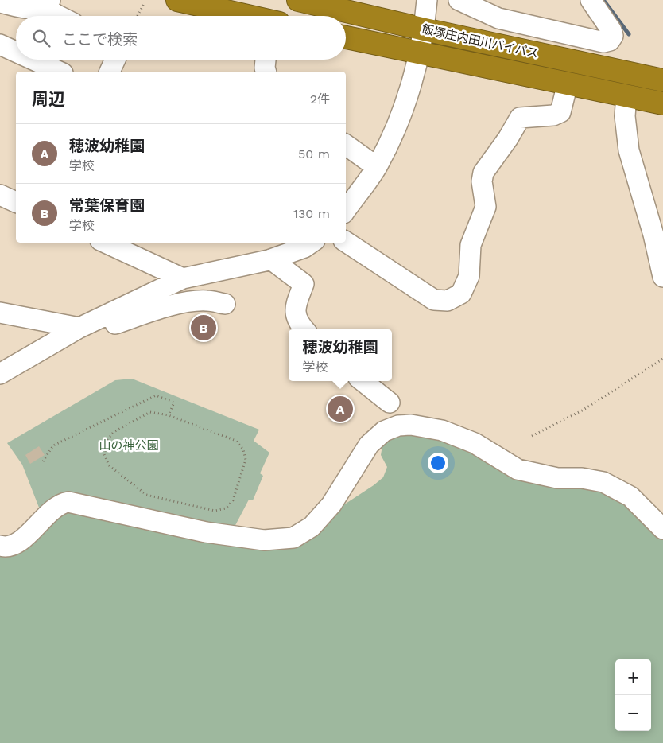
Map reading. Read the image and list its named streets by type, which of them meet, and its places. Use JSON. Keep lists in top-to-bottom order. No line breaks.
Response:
{"streets":{"highway":["飯塚庄内田川バイパス"]},"parks":["山の神公園"],"page":{"search":"ここで検索","heading":["周辺","2件"],"list":[{"mark":"A","name":"穂波幼稚園","note":"学校","value":"50 m"},{"mark":"B","name":"常葉保育園","note":"学校","value":"130 m"}],"pins":["B","A"],"popup":["穂波幼稚園","学校"],"map_buttons":["+","−"]}}
